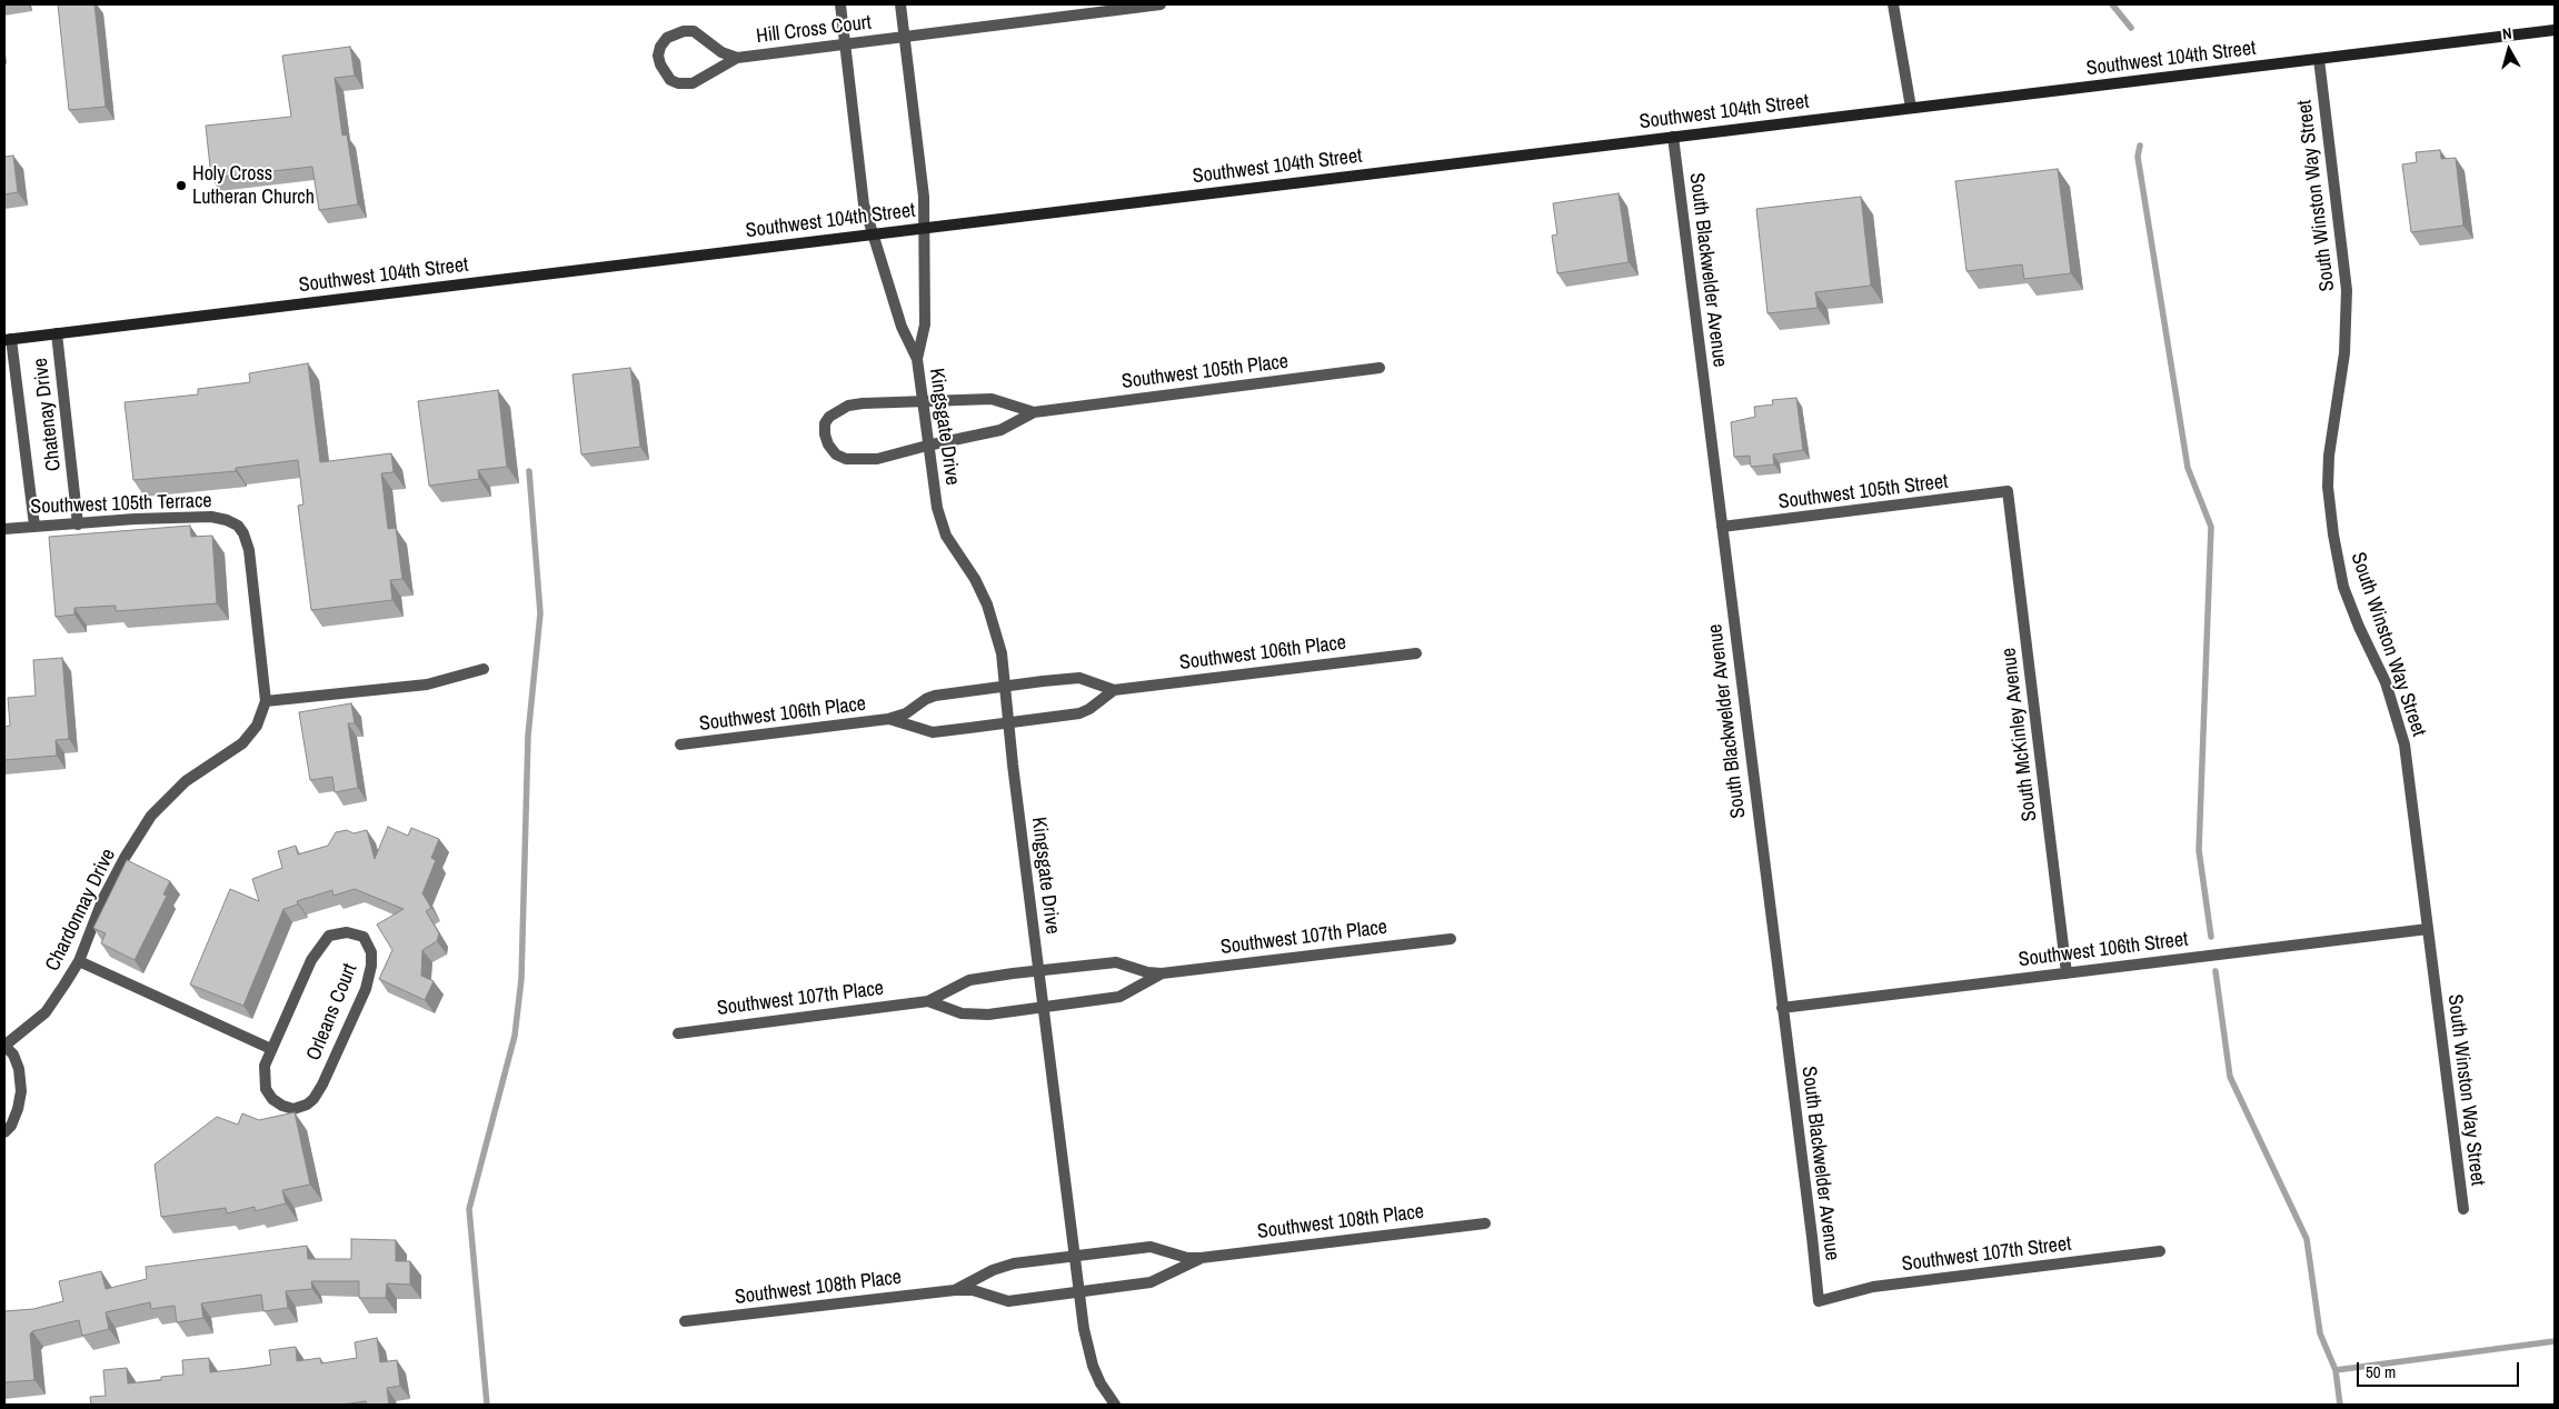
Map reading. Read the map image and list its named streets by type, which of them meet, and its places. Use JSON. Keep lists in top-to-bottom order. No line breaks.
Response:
{"streets":{"main road":["Southwest 104th Street"],"street":["Hill Cross Court","South Winston Way Street","South Blackwelder Avenue","Southwest 105th Place","Chatenay Drive","Kingsgate Drive","Southwest 105th Street","Southwest 105th Terrace","Southwest 106th Place","South McKinley Avenue","Chardonnay Drive","Southwest 107th Place","Southwest 106th Street","Orleans Court","Southwest 108th Place","Southwest 107th Street"]},"crossings":[["Hill Cross Court","Kingsgate Drive"],["Southwest 104th Street","South Winston Way Street"],["Southwest 104th Street","South Blackwelder Avenue"],["Southwest 104th Street","Chatenay Drive"],["Southwest 104th Street","Kingsgate Drive"],["South Winston Way Street","Southwest 106th Street"],["South Blackwelder Avenue","Southwest 105th Street"],["South Blackwelder Avenue","Southwest 106th Street"],["South Blackwelder Avenue","Southwest 107th Street"],["Southwest 105th Place","Kingsgate Drive"],["Chatenay Drive","Southwest 105th Terrace"],["Kingsgate Drive","Southwest 106th Place"],["Kingsgate Drive","Southwest 107th Place"],["Kingsgate Drive","Southwest 108th Place"],["Southwest 105th Street","South McKinley Avenue"],["Southwest 105th Terrace","Chardonnay Drive"],["South McKinley Avenue","Southwest 106th Street"]],"places":["Holy Cross Lutheran Church"],"scale_bar":"50 m","north":"top"}
